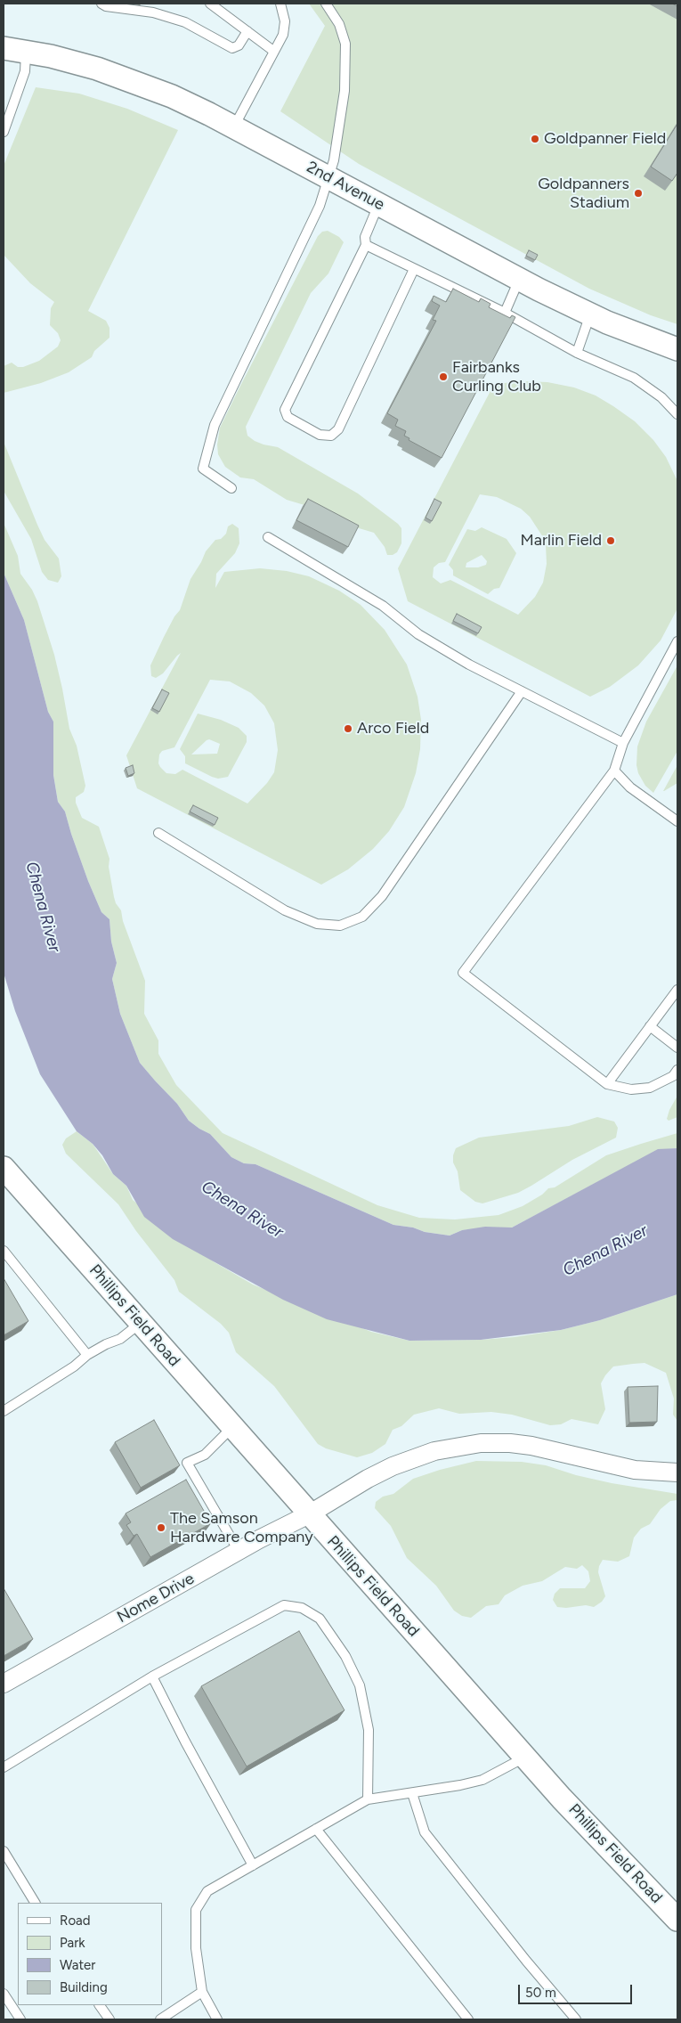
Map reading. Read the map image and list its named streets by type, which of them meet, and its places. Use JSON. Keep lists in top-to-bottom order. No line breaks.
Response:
{"streets":{"street":["2nd Avenue","Phillips Field Road","Nome Drive"]},"crossings":[["Phillips Field Road","Nome Drive"]],"water":["Chena River"],"places":["Goldpanner Field","Goldpanners Stadium","Fairbanks Curling Club","Marlin Field","Arco Field","The Samson Hardware Company"],"legend":["Road","Park","Water","Building"],"scale_bar":"50 m"}
